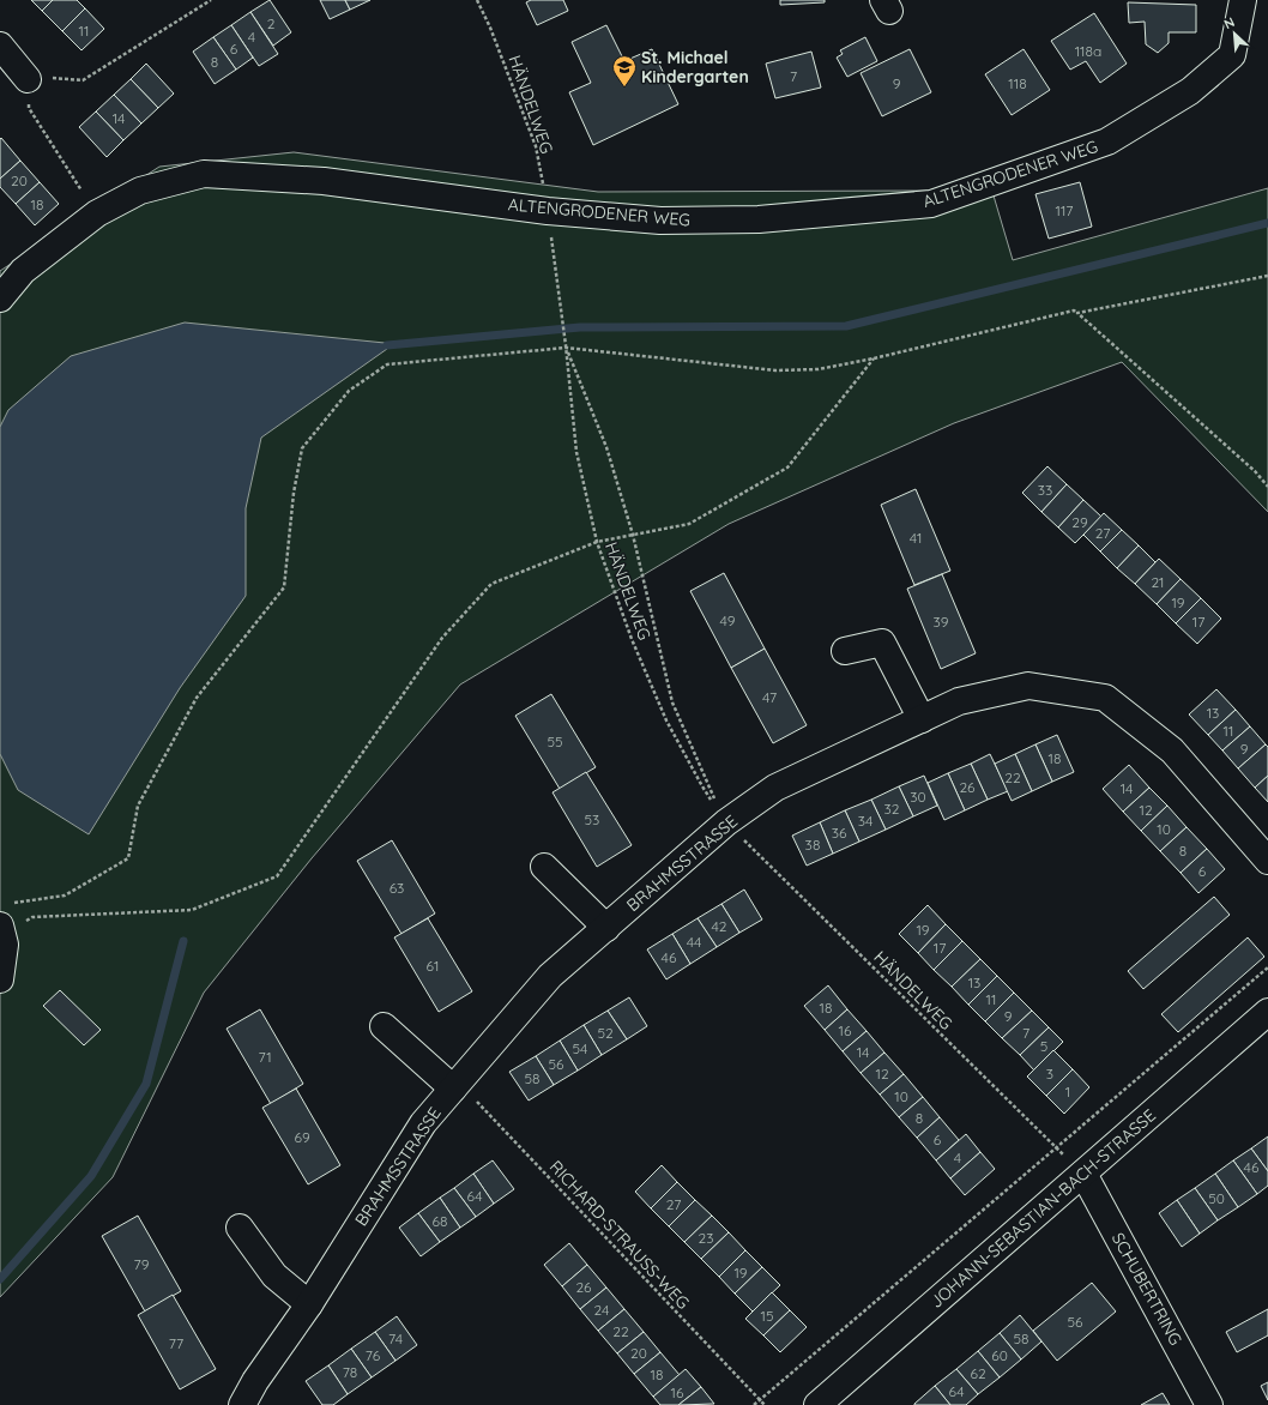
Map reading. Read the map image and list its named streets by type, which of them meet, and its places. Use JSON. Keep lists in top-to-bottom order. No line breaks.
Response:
{"streets":{"street":["ALTENGRODENER WEG","BRAHMSSTRASSE","JOHANN-SEBASTIAN-BACH-STRASSE","SCHUBERTRING"],"path":["HÄNDELWEG","RICHARD-STRAUSS-WEG"]},"crossings":[["HÄNDELWEG","ALTENGRODENER WEG"],["HÄNDELWEG","BRAHMSSTRASSE"],["HÄNDELWEG","JOHANN-SEBASTIAN-BACH-STRASSE"],["HÄNDELWEG","SCHUBERTRING"],["BRAHMSSTRASSE","RICHARD-STRAUSS-WEG"],["JOHANN-SEBASTIAN-BACH-STRASSE","SCHUBERTRING"]],"places":{"school or university":["St. Michael Kindergarten"]},"house_numbers":["2","11","4","6","118a","8","7","9","118","14","20","18","117","33","29","27","41","21","19","49","39","17","47","13","11","55","9","18","22","26","14","30","32","12","53","34","10","36","38","8","6","63","42","19","44","17","46","61","13","11","18","9","16","52","7","5","54","14","71","56","12","3","58","1","10","8","69","6","4","46","64","50","27","68","23","79","19","26","24","15","56","22","74","58","77","20","76","60","78","62","18","64","16"],"north":"top left"}
